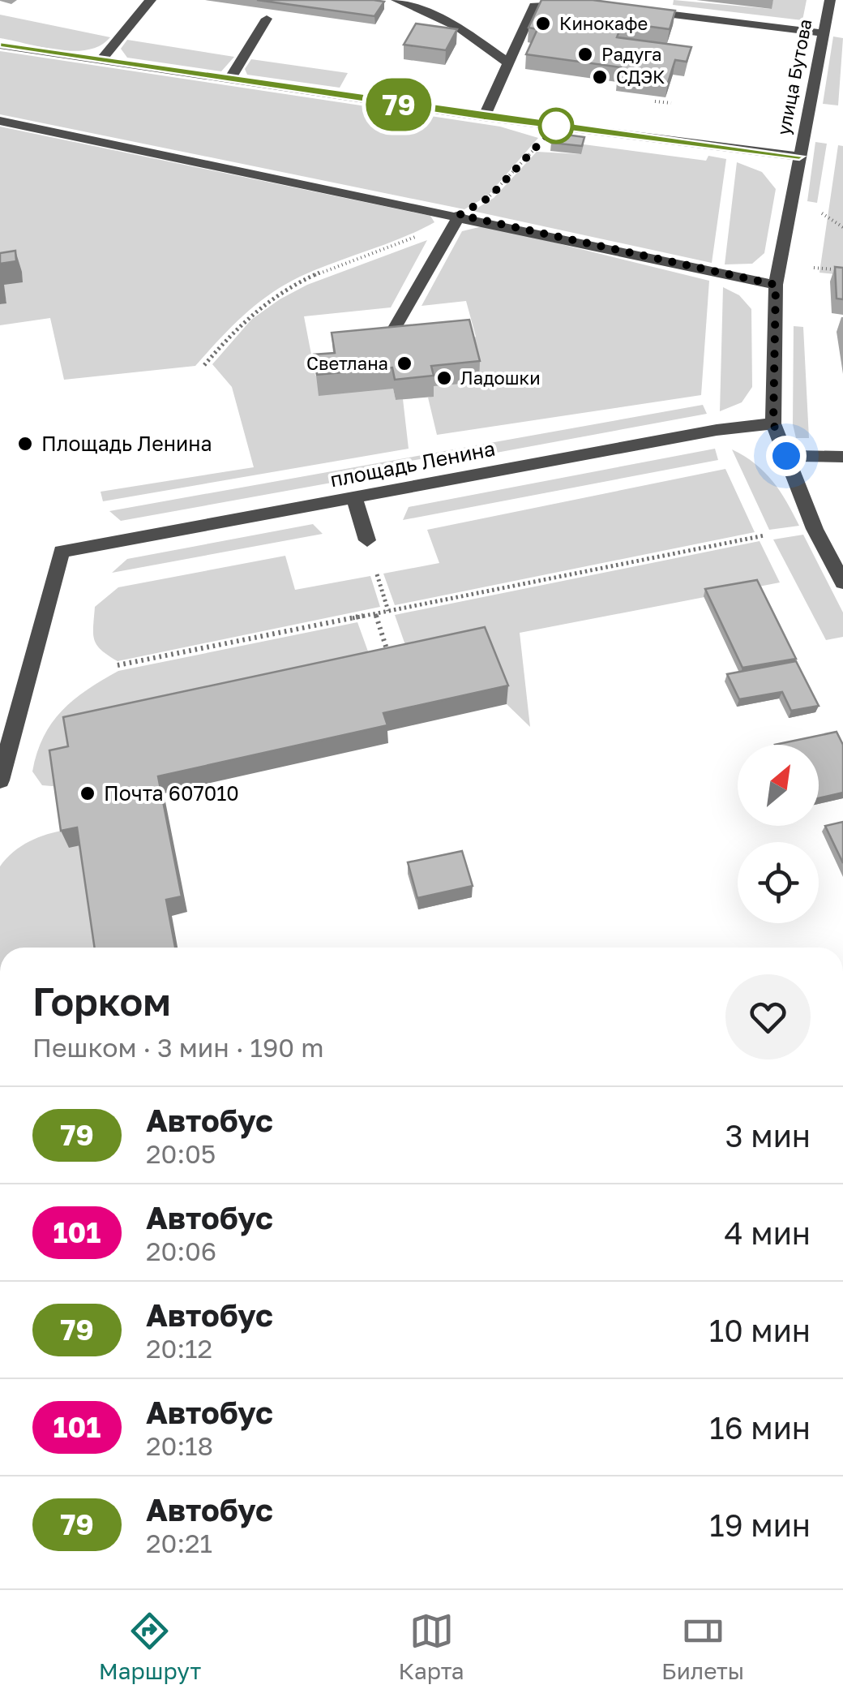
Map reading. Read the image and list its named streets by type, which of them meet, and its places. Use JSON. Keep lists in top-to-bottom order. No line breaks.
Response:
{"streets":{"street":["улица Бутова","площадь Ленина"]},"crossings":[["улица Бутова","площадь Ленина"]],"places":["Кинокафе","Радуга","СДЭК","Светлана","Ладошки","Площадь Ленина","Почта 607010"],"lines":["bus line 79"],"north":"top right","page":{"on_map":"79","heading":["Горком","Пешком · 3 мин · 190 m"],"list":[{"mark":"79","name":"Автобус","note":"20:05","value":"3 мин"},{"mark":"101","name":"Автобус","note":"20:06","value":"4 мин"},{"mark":"79","name":"Автобус","note":"20:12","value":"10 мин"},{"mark":"101","name":"Автобус","note":"20:18","value":"16 мин"},{"mark":"79","name":"Автобус","note":"20:21","value":"19 мин"}],"tabs":["Маршрут","Карта","Билеты"]}}
